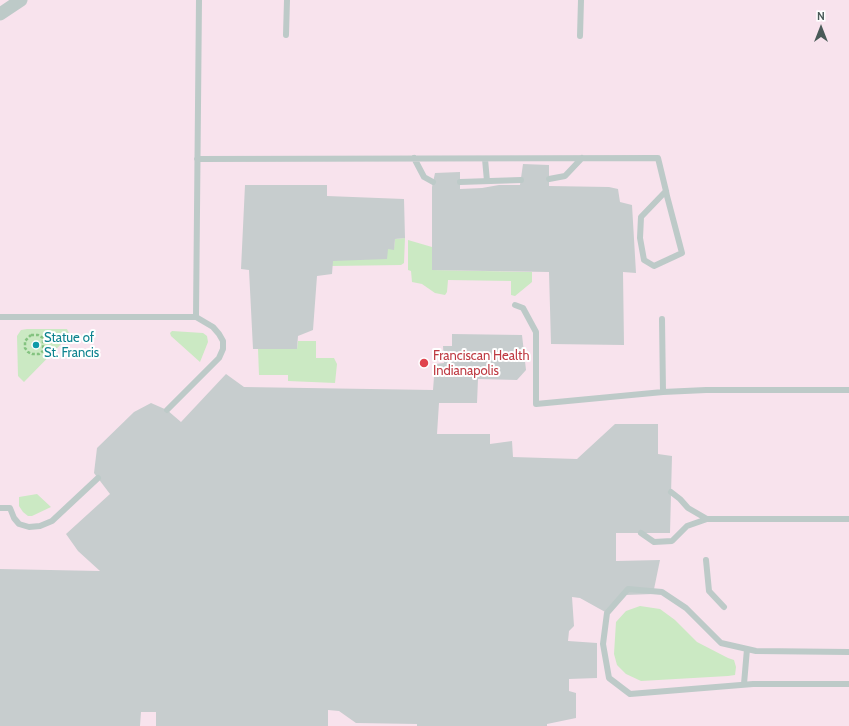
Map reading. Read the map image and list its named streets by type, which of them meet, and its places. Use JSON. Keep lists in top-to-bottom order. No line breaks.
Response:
{"places":["Statue of St. Francis","Franciscan Health Indianapolis"],"north":"top"}
